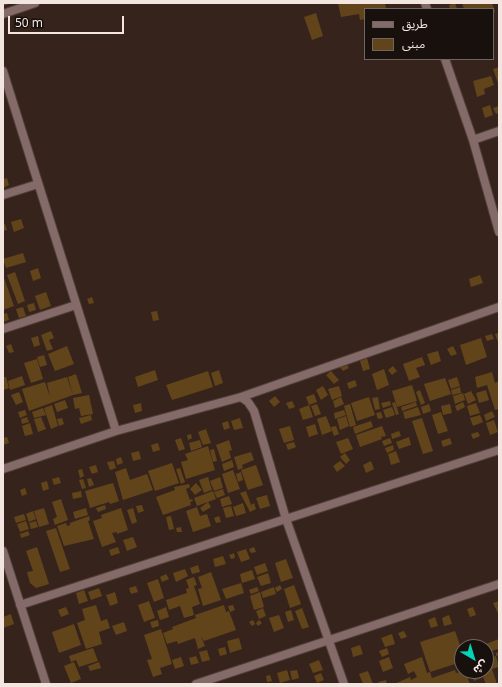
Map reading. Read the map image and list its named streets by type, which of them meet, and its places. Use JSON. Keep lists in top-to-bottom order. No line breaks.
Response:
{"legend":["طريق","مبنى"],"scale_bar":"50 m","north":"bottom right"}
